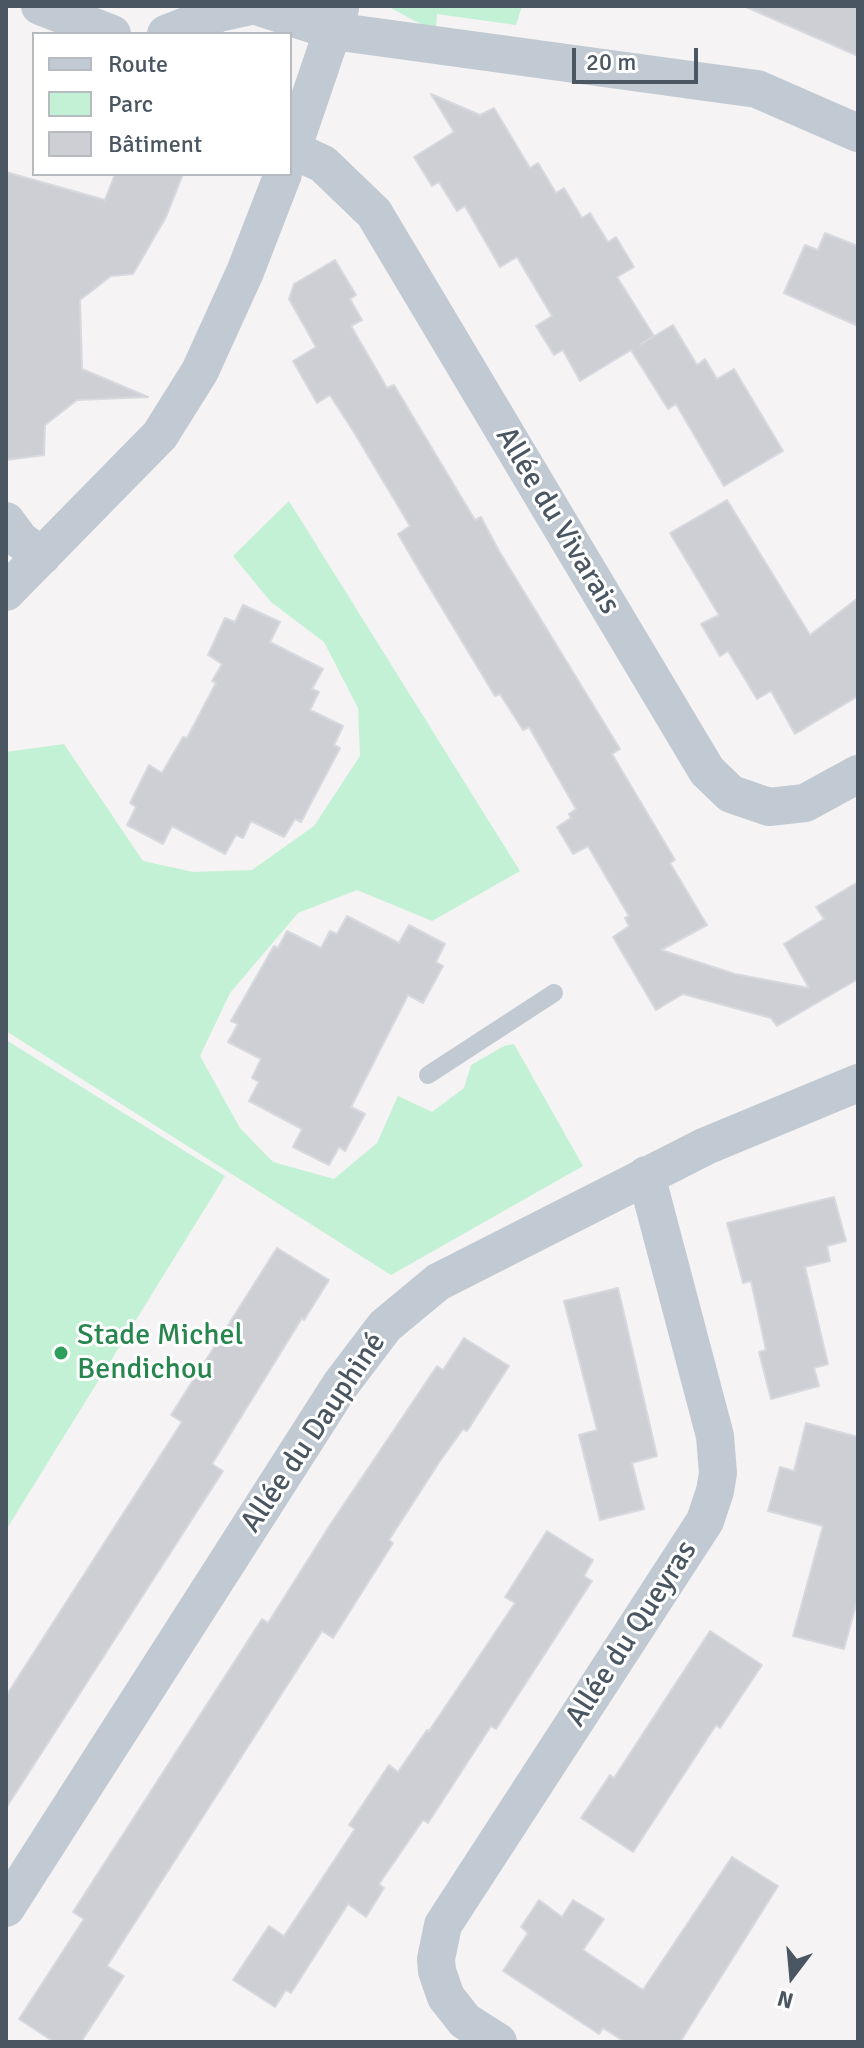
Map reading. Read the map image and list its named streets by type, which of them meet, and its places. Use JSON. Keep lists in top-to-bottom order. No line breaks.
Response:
{"streets":{"street":["Allée du Vivarais","Allée du Dauphiné","Allée du Queyras"]},"crossings":[["Allée du Dauphiné","Allée du Queyras"]],"places":["Stade Michel Bendichou"],"legend":["Route","Parc","Bâtiment"],"scale_bar":"20 m","north":"bottom"}
